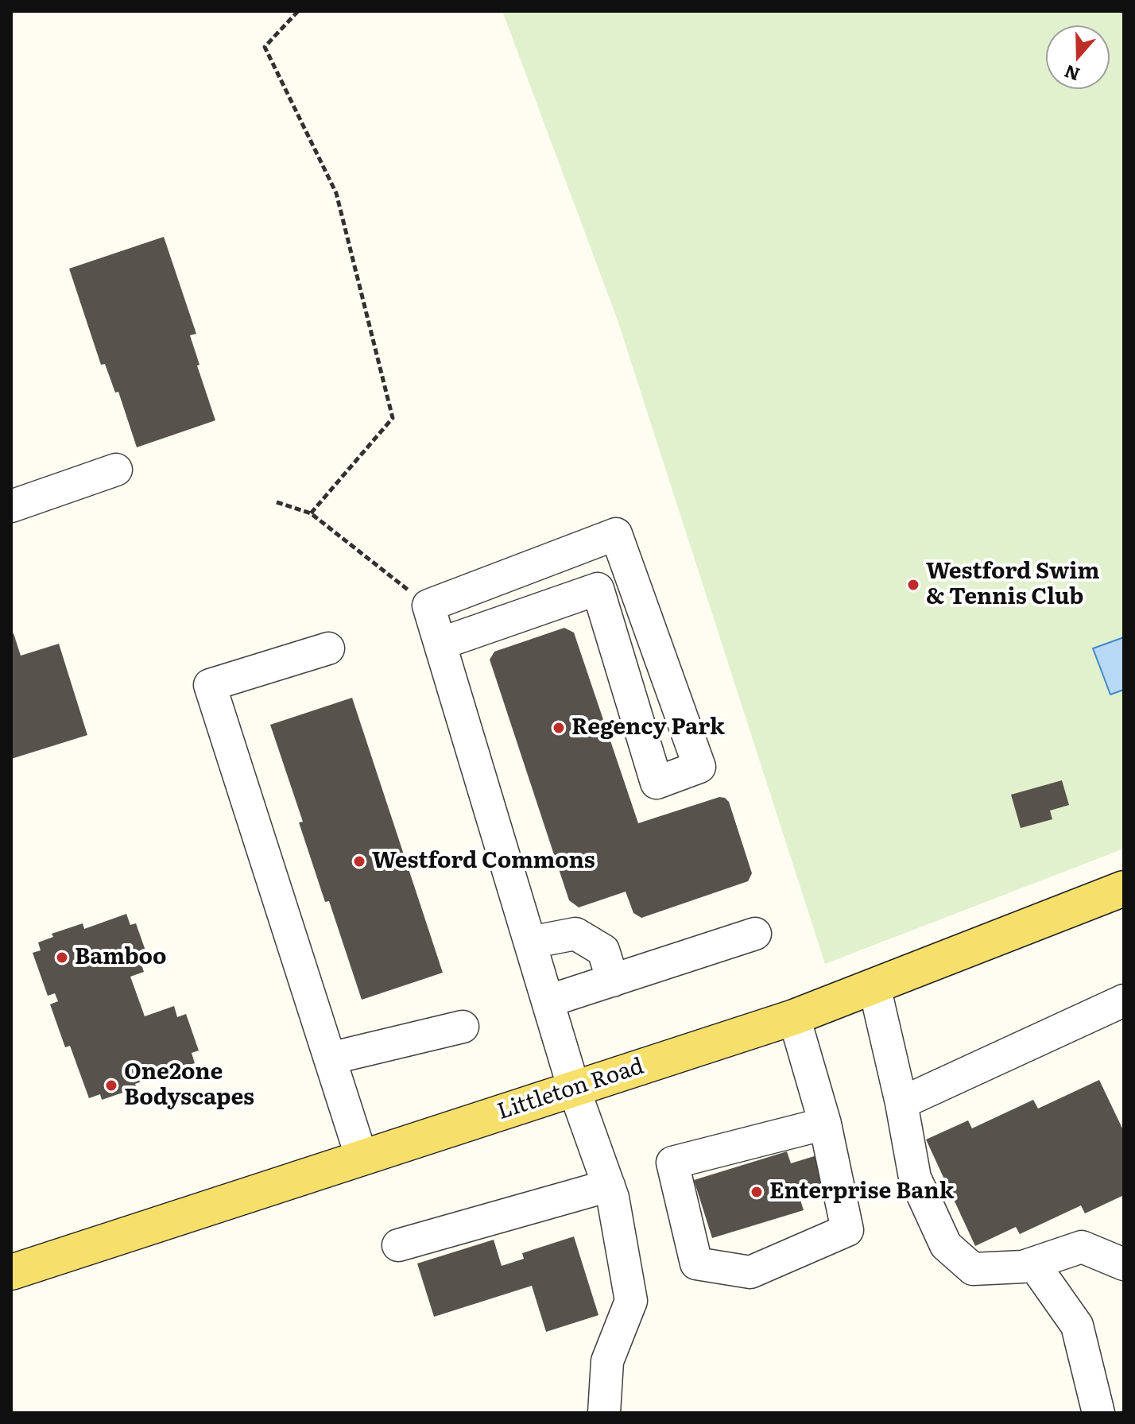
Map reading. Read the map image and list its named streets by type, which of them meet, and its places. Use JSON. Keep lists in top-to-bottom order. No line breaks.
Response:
{"streets":{"main road":["Littleton Road"]},"places":["Westford Swim & Tennis Club","Regency Park","Westford Commons","Bamboo","One2one Bodyscapes","Enterprise Bank"],"north":"bottom"}
